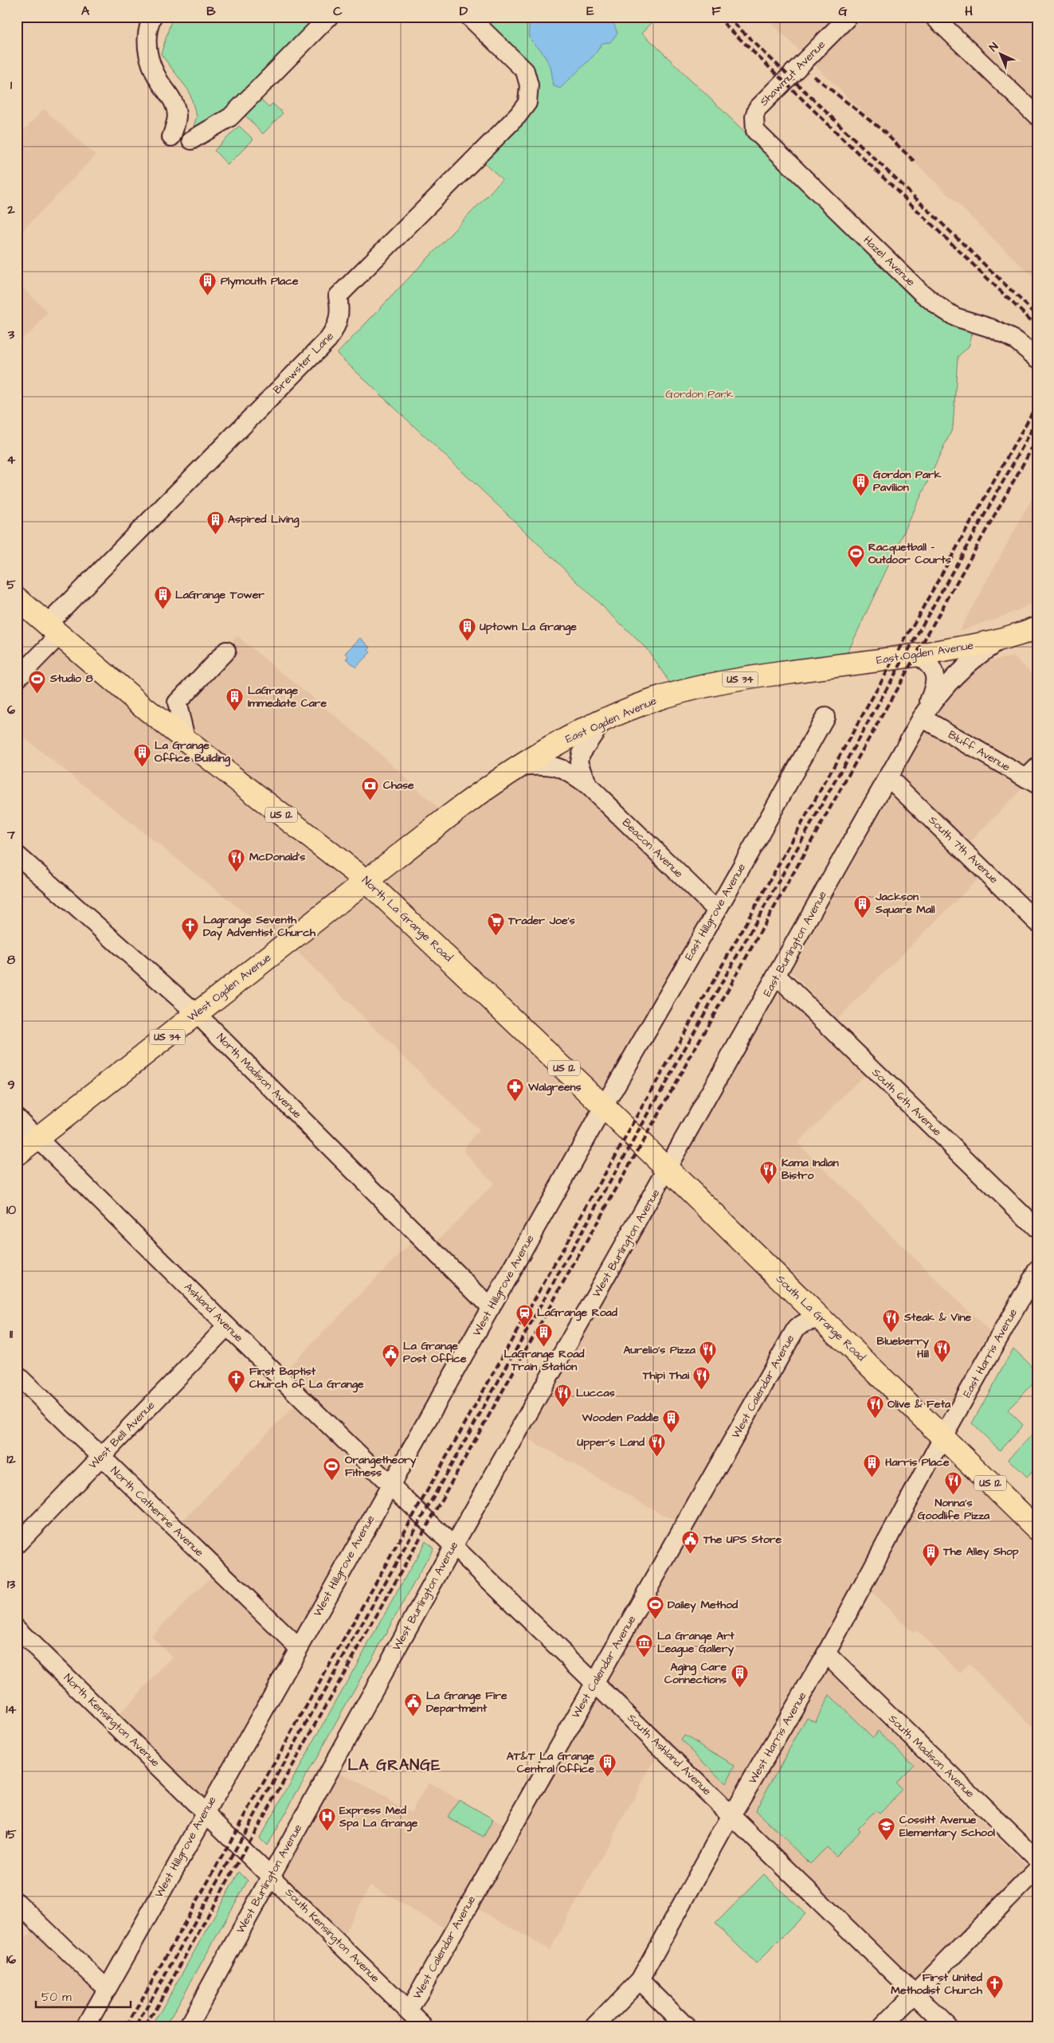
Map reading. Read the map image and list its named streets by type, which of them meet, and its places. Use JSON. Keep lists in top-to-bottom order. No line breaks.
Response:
{"streets":{"main road":["East Ogden Avenue","US 34","US 12","North La Grange Road","West Ogden Avenue","South La Grange Road"],"street":["Shawmut Avenue","Hazel Avenue","Brewster Lane","Bluff Avenue","Beacon Avenue","South 7th Avenue","East Hillgrove Avenue","East Burlington Avenue","North Madison Avenue","South 6th Avenue","West Burlington Avenue","West Hillgrove Avenue","Ashland Avenue","East Harris Avenue","West Calendar Avenue","West Bell Avenue","North Catherine Avenue","North Kensington Avenue","West Harris Avenue","South Ashland Avenue","South Madison Avenue","South Kensington Avenue"]},"crossings":[["Shawmut Avenue","Hazel Avenue"],["Brewster Lane","US 12"],["East Ogden Avenue","Beacon Avenue"],["East Ogden Avenue","North La Grange Road"],["East Ogden Avenue","East Burlington Avenue"],["East Ogden Avenue","West Ogden Avenue"],["Bluff Avenue","East Burlington Avenue"],["US 12","North La Grange Road"],["Beacon Avenue","East Hillgrove Avenue"],["South 7th Avenue","East Burlington Avenue"],["East Hillgrove Avenue","North La Grange Road"],["East Hillgrove Avenue","West Hillgrove Avenue"],["East Hillgrove Avenue","South La Grange Road"],["North La Grange Road","West Ogden Avenue"],["North La Grange Road","West Hillgrove Avenue"],["North La Grange Road","South La Grange Road"],["East Burlington Avenue","South 6th Avenue"],["East Burlington Avenue","West Burlington Avenue"],["East Burlington Avenue","South La Grange Road"],["West Ogden Avenue","North Madison Avenue"],["West Ogden Avenue","Ashland Avenue"],["North Madison Avenue","West Hillgrove Avenue"],["West Burlington Avenue","South La Grange Road"],["West Burlington Avenue","South Ashland Avenue"],["West Burlington Avenue","South Kensington Avenue"],["West Hillgrove Avenue","Ashland Avenue"],["West Hillgrove Avenue","South La Grange Road"],["West Hillgrove Avenue","North Catherine Avenue"],["West Hillgrove Avenue","North Kensington Avenue"],["West Hillgrove Avenue","South Ashland Avenue"],["West Hillgrove Avenue","South Kensington Avenue"],["Ashland Avenue","West Bell Avenue"],["Ashland Avenue","South Ashland Avenue"],["South La Grange Road","East Harris Avenue"],["South La Grange Road","West Calendar Avenue"],["South La Grange Road","West Harris Avenue"],["East Harris Avenue","West Harris Avenue"],["West Calendar Avenue","South Ashland Avenue"],["West Calendar Avenue","South Kensington Avenue"],["West Bell Avenue","North Catherine Avenue"],["North Kensington Avenue","South Kensington Avenue"],["West Harris Avenue","South Ashland Avenue"],["West Harris Avenue","South Madison Avenue"]],"districts":["LA GRANGE"],"parks":["Gordon Park"],"places":{"building":["Plymouth Place","Gordon Park Pavilion","Aspired Living","LaGrange Tower","Uptown La Grange","LaGrange Immediate Care","La Grange Office Building","Jackson Square Mall","LaGrange Road Train Station","Wooden Paddle","Harris Place","The Alley Shop","Aging Care Connections","AT&T La Grange Central Office"],"sports":["Racquetball - Outdoor Courts","Studio 8","Orangetheory Fitness","Dailey Method"],"bank":["Chase"],"restaurant":["McDonald's","Kama Indian Bistro","Steak & Vine","Blueberry Hill","Aurelio's Pizza","Thipi Thai","Luccas","Olive & Feta","Upper's Land","Nonna's Goodlife Pizza"],"supermarket":["Trader Joe's"],"church":["Lagrange Seventh Day Adventist Church","First Baptist Church of La Grange","First United Methodist Church"],"pharmacy":["Walgreens"],"station":["LaGrange Road"],"public building":["La Grange Post Office","The UPS Store","La Grange Fire Department"],"museum":["La Grange Art League Gallery"],"hospital":["Express Med Spa La Grange"],"school or university":["Cossitt Avenue Elementary School"]},"scale_bar":"50 m","north":"top left","grid":{"columns":["A","B","C","D","E","F","G","H"],"rows":["1","2","3","4","5","6","7","8","9","10","11","12","13","14","15","16"]}}
